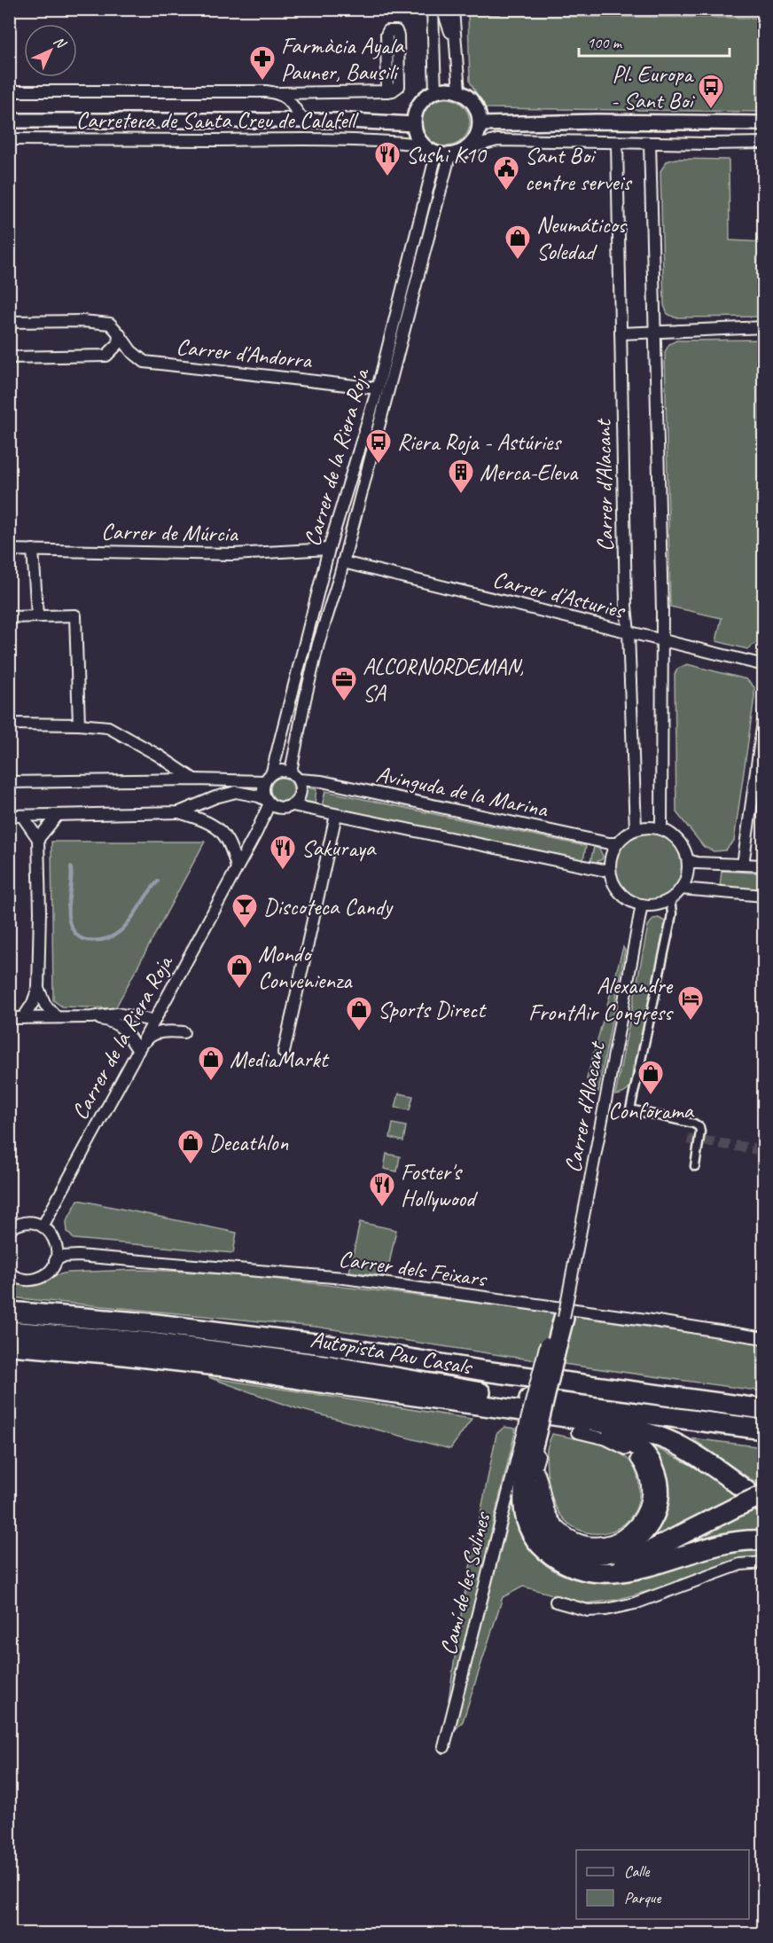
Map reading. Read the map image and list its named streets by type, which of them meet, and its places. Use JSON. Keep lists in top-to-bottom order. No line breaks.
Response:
{"streets":{"highway":["Autopista Pau Casals"],"street":["Carretera de Santa Creu de Calafell","Carrer d'Andorra","Carrer de la Riera Roja","Carrer d'Alacant","Carrer de Múrcia","Carrer d'Asturies","Avinguda de la Marina","Carrer dels Feixars","Camí de les Salines"]},"crossings":[["Carretera de Santa Creu de Calafell","Carrer de la Riera Roja"],["Carrer d'Andorra","Carrer de la Riera Roja"],["Carrer de la Riera Roja","Carrer de Múrcia"],["Carrer de la Riera Roja","Carrer d'Asturies"],["Carrer de la Riera Roja","Avinguda de la Marina"],["Carrer d'Alacant","Carrer d'Asturies"],["Carrer d'Alacant","Avinguda de la Marina"]],"places":{"pharmacy":["Farmàcia Ayala Pauner, Bausili"],"bus stop":["Pl. Europa - Sant Boi","Riera Roja - Astúries"],"restaurant":["Sushi K10","Sakuraya","Foster's Hollywood"],"public building":["Sant Boi centre serveis"],"shop":["Neumáticos Soledad","Mondo Convenienza","Sports Direct","MediaMarkt","Conforama","Decathlon"],"building":["Merca-Eleva"],"office":["ALCORNORDEMAN, SA"],"bar":["Discoteca Candy"],"hotel":["Alexandre FrontAir Congress"]},"legend":["Calle","Parque"],"scale_bar":"100 m","north":"top right"}
